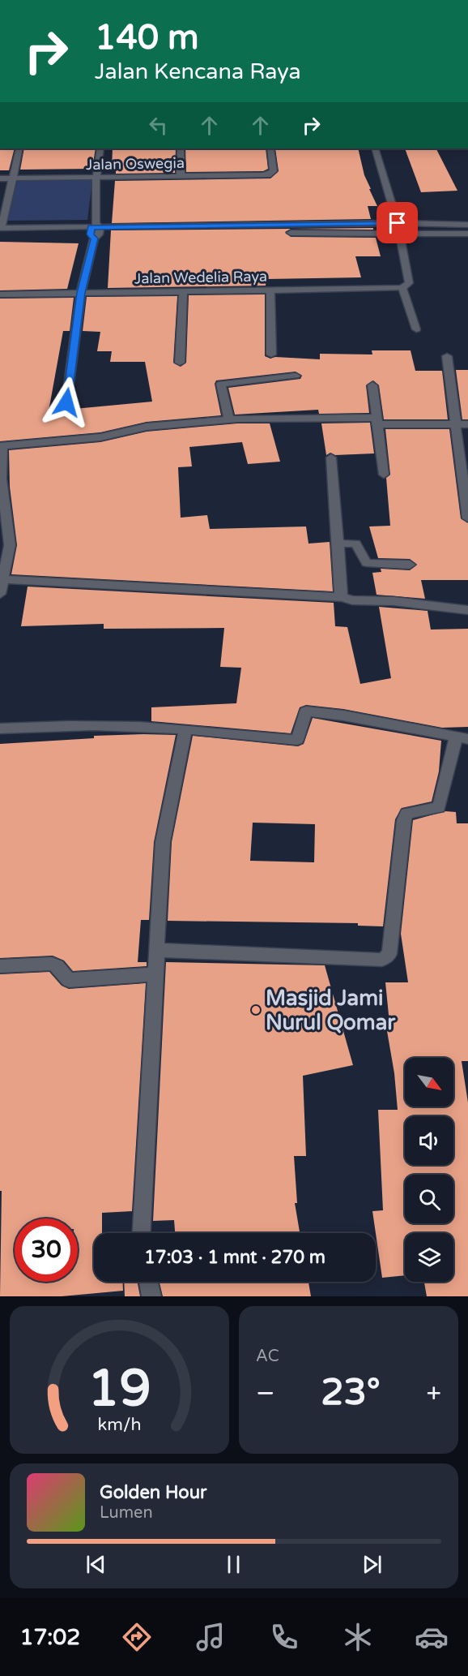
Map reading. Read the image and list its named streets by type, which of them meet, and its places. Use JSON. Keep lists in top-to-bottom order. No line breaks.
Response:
{"streets":{"street":["Jalan Oswegia","Jalan Wedelia Raya"]},"places":["Masjid Jami Nurul Qomar"],"north":"bottom right","page":{"turn":["140 m","Jalan Kencana Raya"],"limit":"30","trip":"17:03 · 1 mnt · 270 m","tile":"AC","heat":["−","23°","+"],"song":["Golden Hour","Lumen"],"tabs":"17:02","gauge":["19","km/h"]}}
